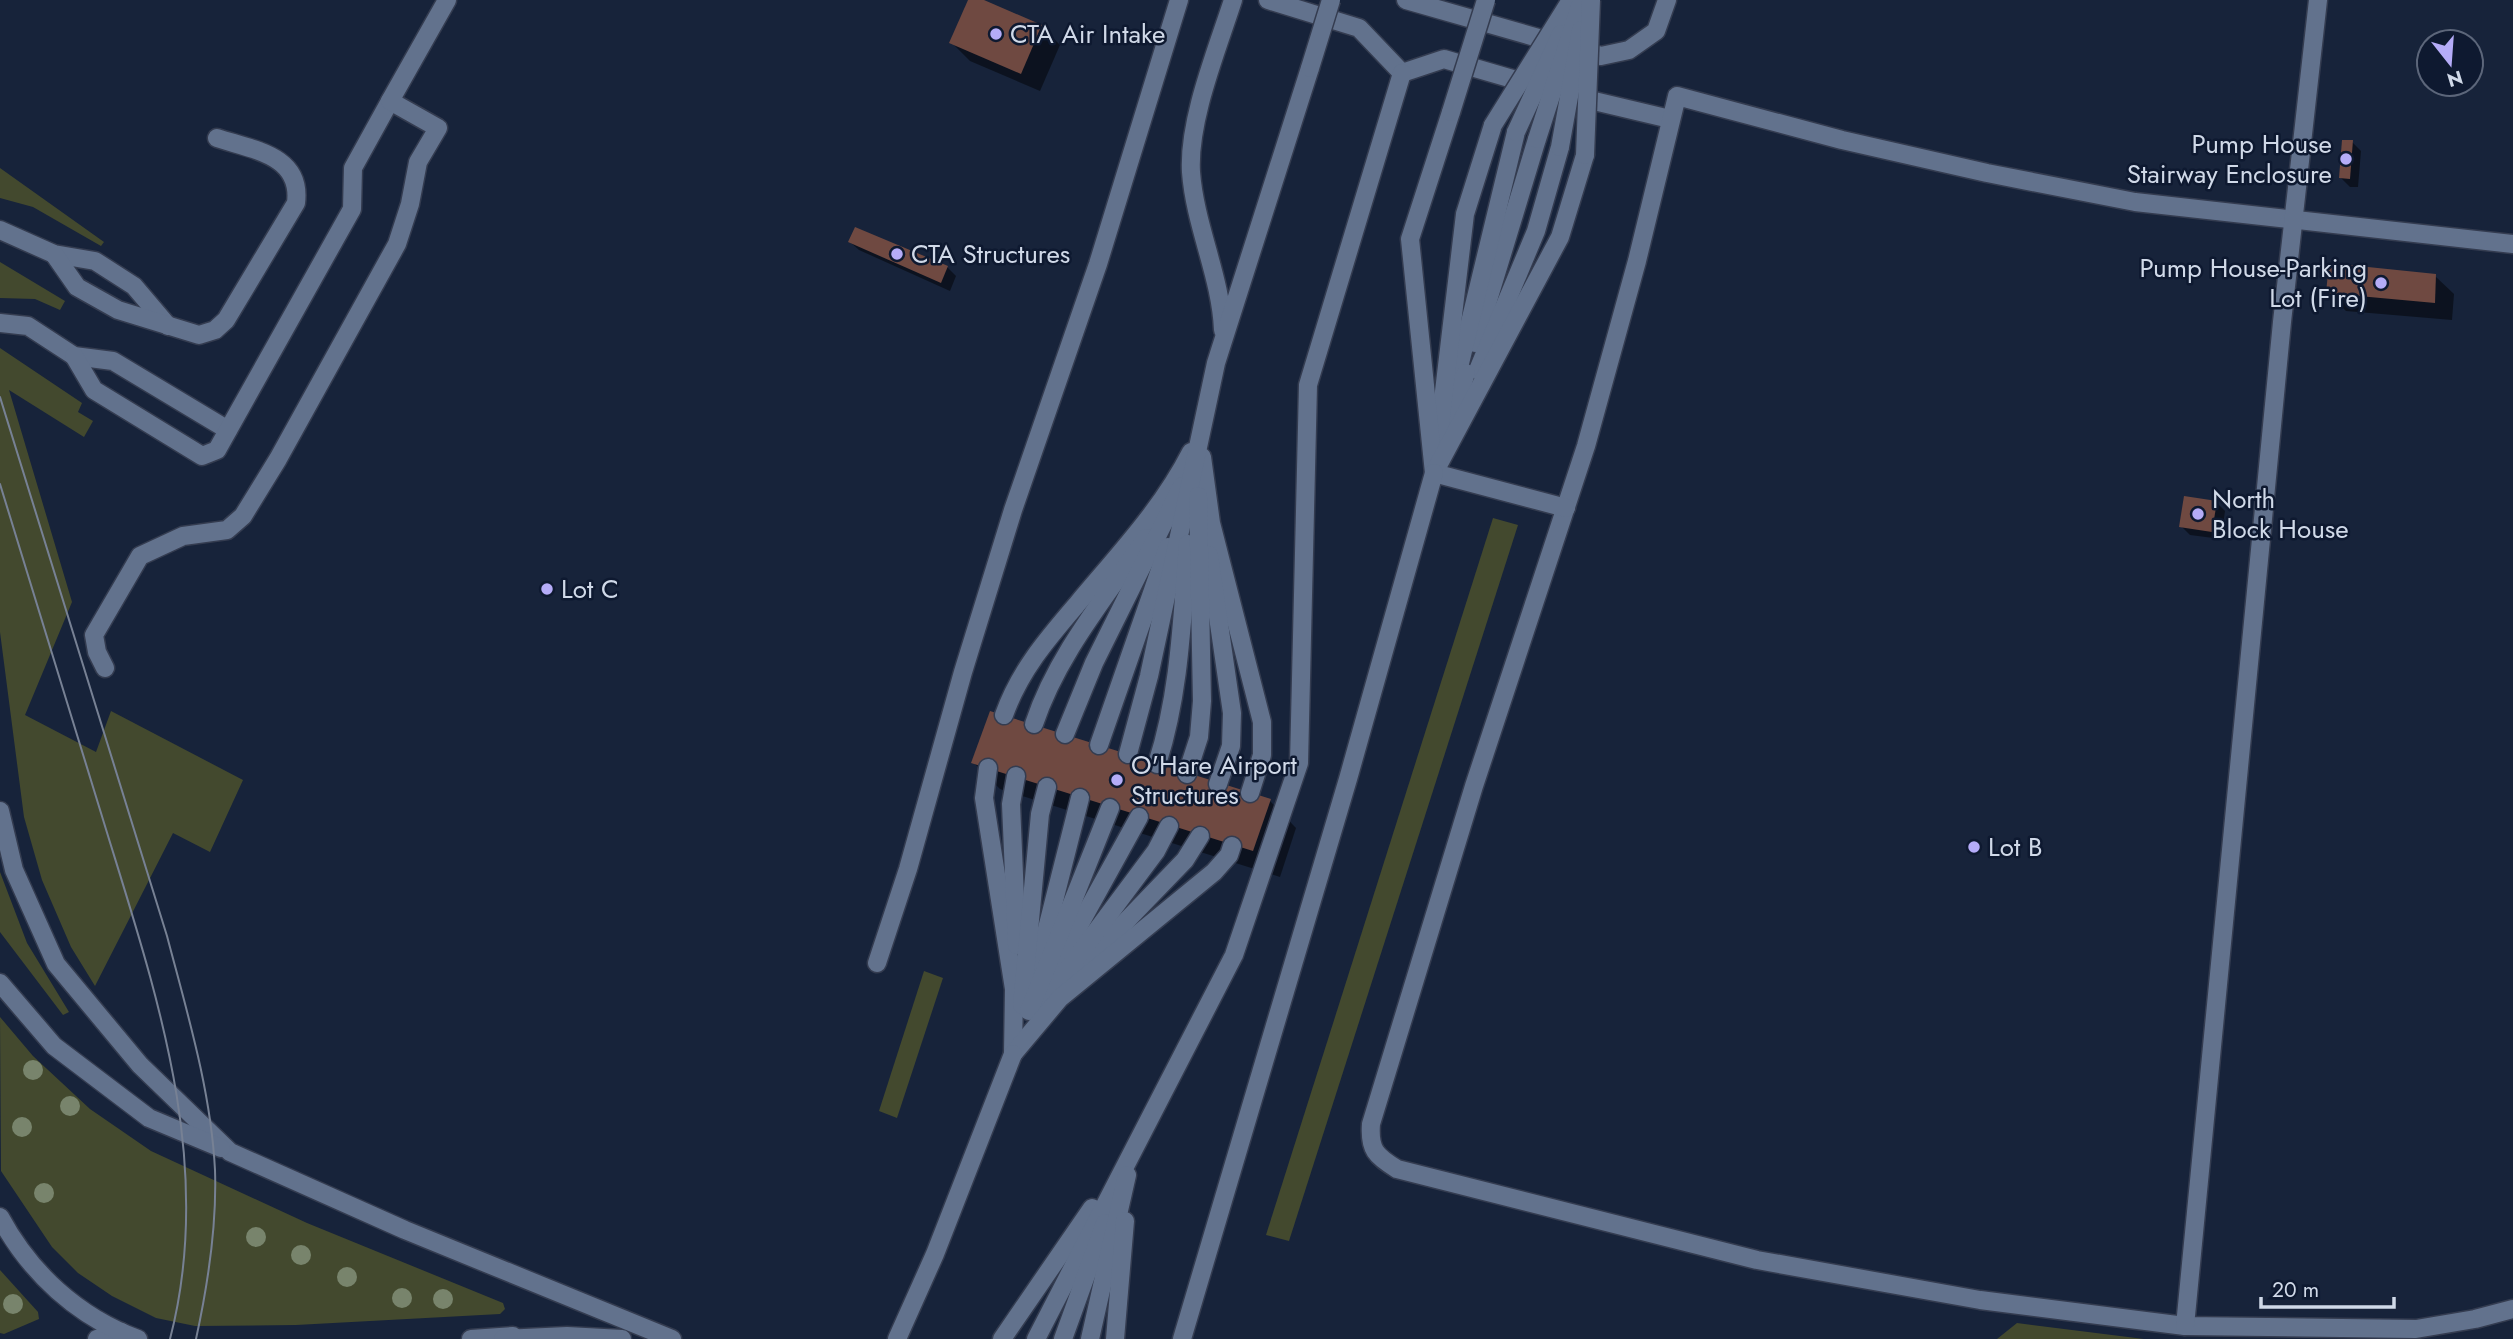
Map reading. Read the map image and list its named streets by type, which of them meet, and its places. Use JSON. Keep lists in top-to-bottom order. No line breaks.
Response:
{"places":["CTA Air Intake","Pump House Stairway Enclosure","CTA Structures","Pump House-Parking Lot (Fire)","North Block House","Lot C","O'Hare Airport Structures","Lot B"],"scale_bar":"20 m","north":"bottom"}
